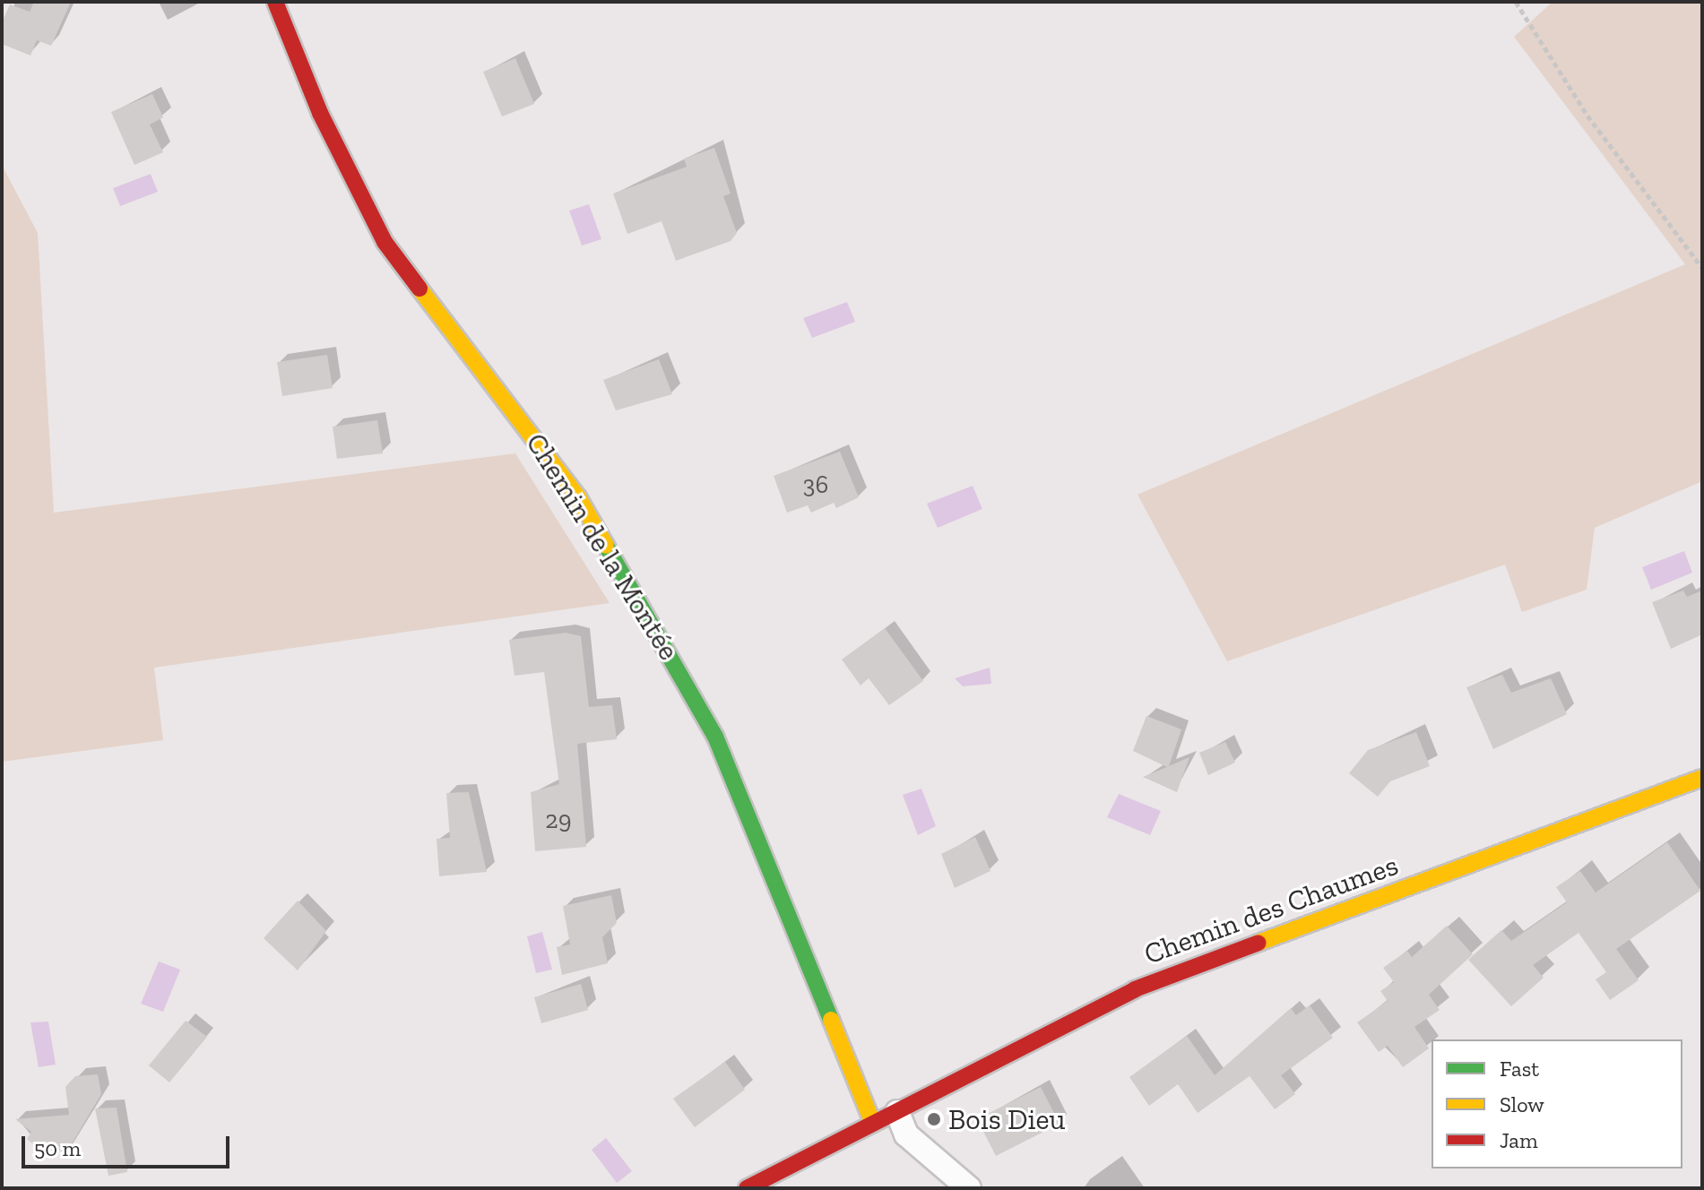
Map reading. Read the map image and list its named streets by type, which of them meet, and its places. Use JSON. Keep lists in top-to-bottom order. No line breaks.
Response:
{"streets":{"street":["Chemin de la Montée","Chemin des Chaumes"]},"crossings":[["Chemin de la Montée","Chemin des Chaumes"]],"places":["Bois Dieu"],"house_numbers":["36","29"],"legend":["Fast","Slow","Jam"],"scale_bar":"50 m"}
